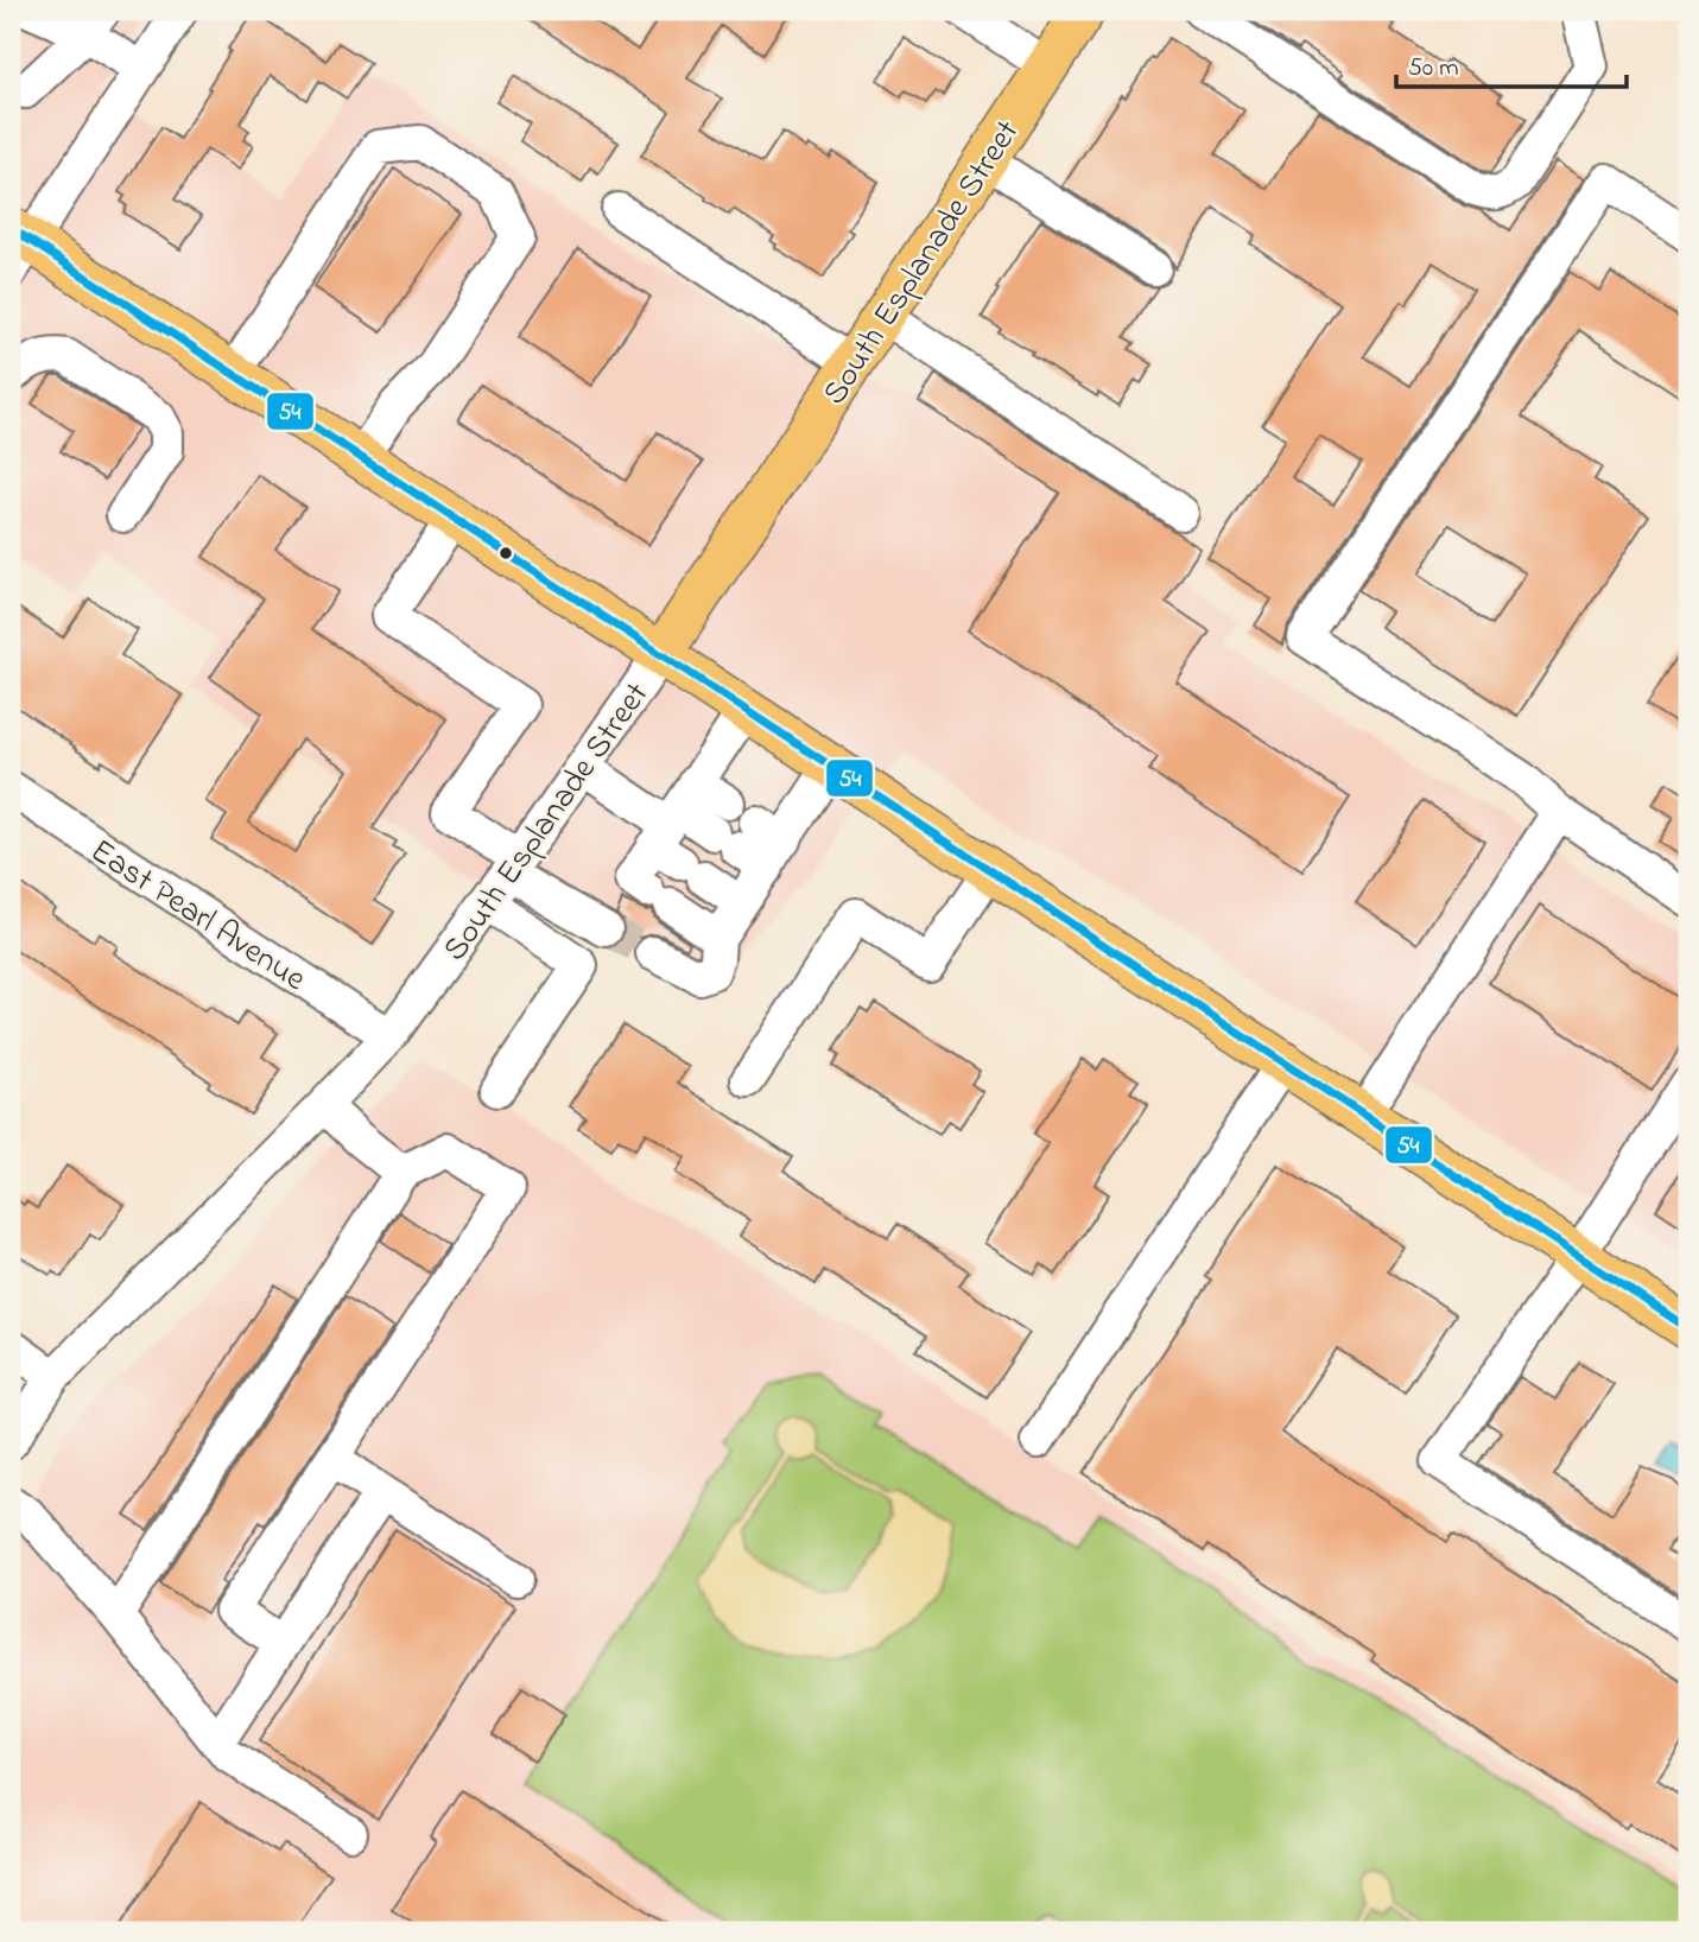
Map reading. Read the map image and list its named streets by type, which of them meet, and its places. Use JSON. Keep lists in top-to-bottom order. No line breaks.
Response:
{"streets":{"main road":["South Esplanade Street"],"street":["East Pearl Avenue"]},"crossings":[["South Esplanade Street","East Pearl Avenue"]],"lines":["transit line 54"],"scale_bar":"50 m"}
